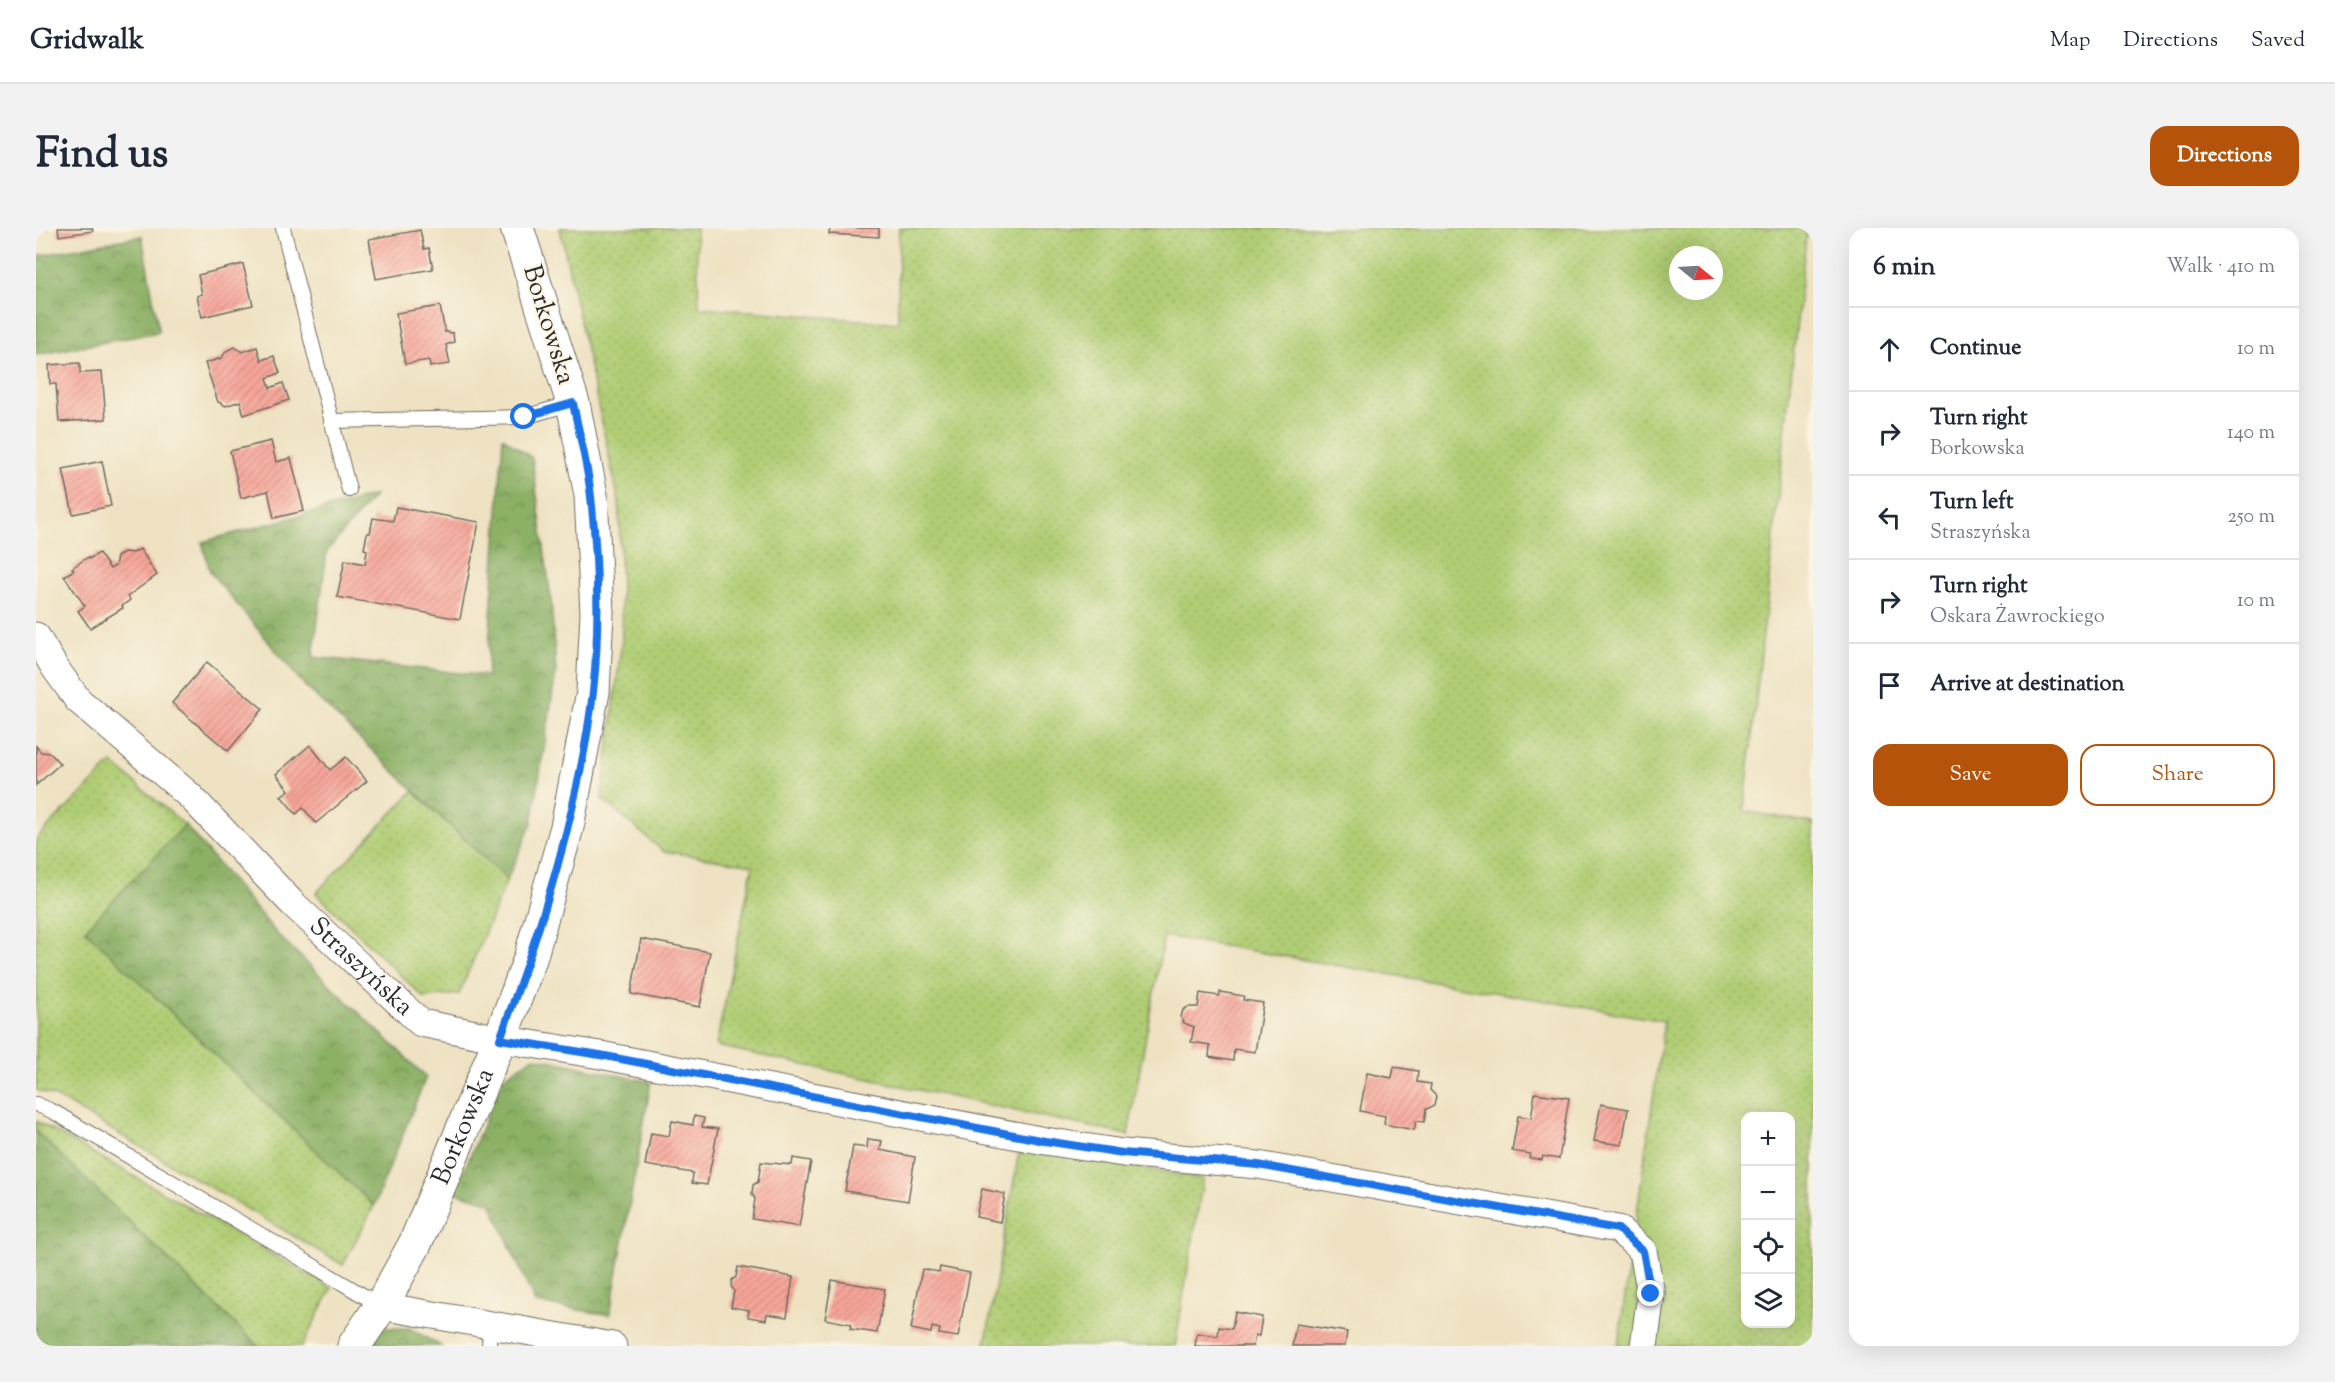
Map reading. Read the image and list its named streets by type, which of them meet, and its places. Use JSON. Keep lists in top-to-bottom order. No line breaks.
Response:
{"streets":{"street":["Borkowska","Straszyńska"]},"crossings":[["Borkowska","Straszyńska"]],"north":"right","page":{"header":"Gridwalk","nav":["Map","Directions","Saved"],"title":"Find us","buttons":["Directions",["Save","Share"]],"heading":["6 min","Walk · 410 m"],"list":[["Continue","10 m"],["Turn right","Borkowska","140 m"],["Turn left","Straszyńska","250 m"],["Turn right","Oskara Żawrockiego","10 m"],"Arrive at destination"],"map_buttons":["+","−"]}}
